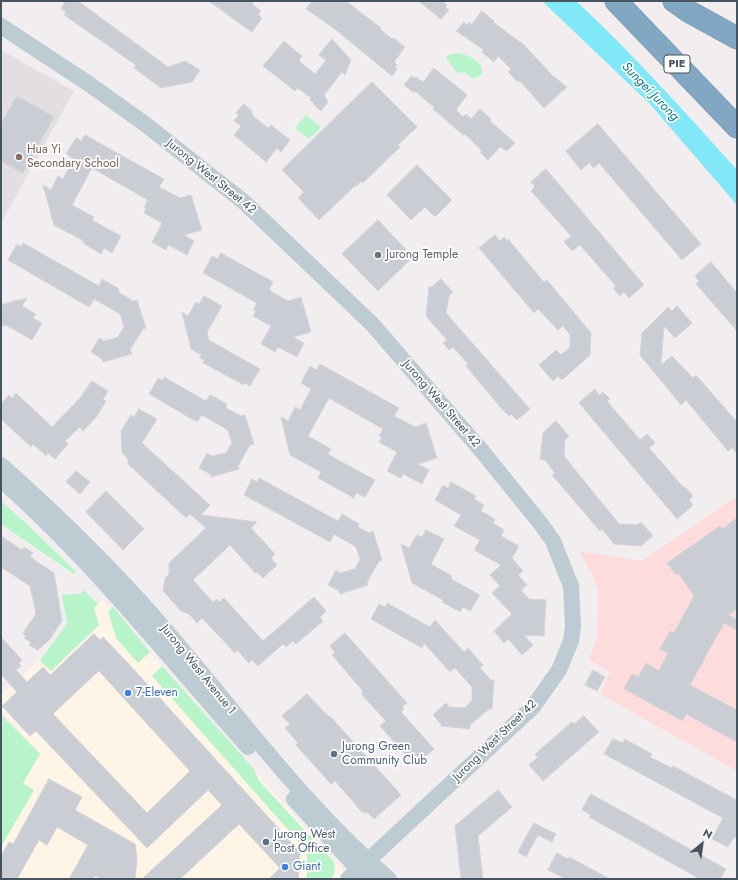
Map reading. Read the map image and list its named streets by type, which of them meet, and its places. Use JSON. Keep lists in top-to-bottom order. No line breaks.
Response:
{"streets":{"highway":["PIE"],"street":["Jurong West Street 42","Jurong West Avenue 1"]},"crossings":[["Jurong West Street 42","Jurong West Avenue 1"]],"water":["Sungei Jurong"],"places":["Hua Yi Secondary School","Jurong Temple","7-Eleven","Jurong Green Community Club","Jurong West Post Office","Giant"],"north":"top right"}
